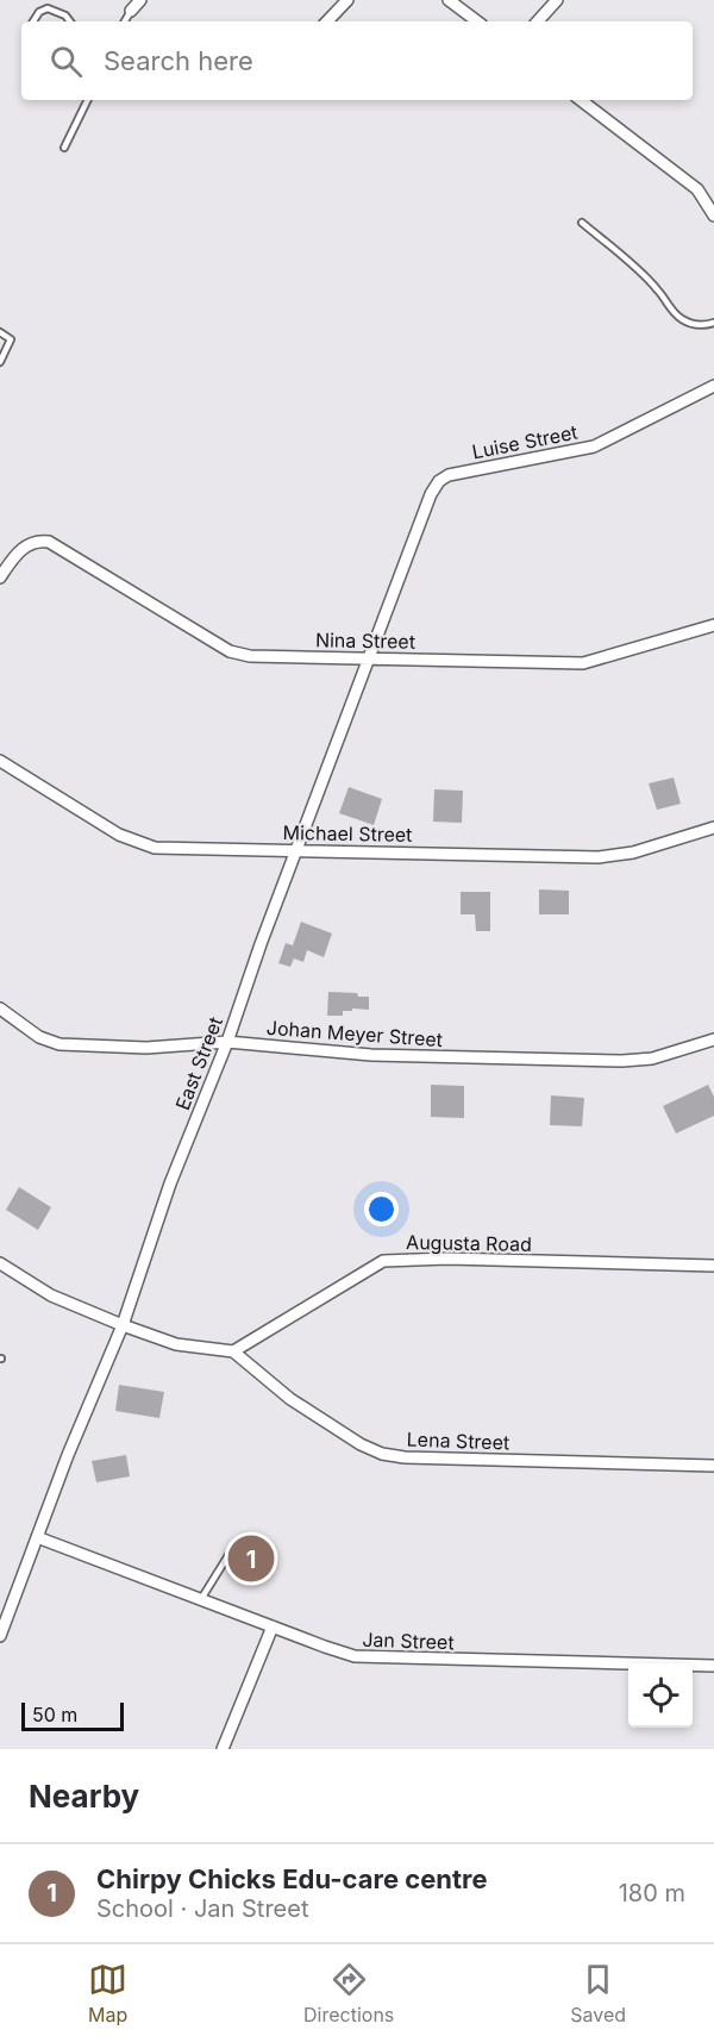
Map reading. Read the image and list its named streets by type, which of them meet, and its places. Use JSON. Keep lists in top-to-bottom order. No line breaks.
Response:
{"streets":{"street":["Luise Street","Nina Street","Michael Street","Johan Meyer Street","East Street","Augusta Road","Lena Street","Jan Street"]},"crossings":[["Luise Street","East Street"],["Nina Street","East Street"],["Michael Street","East Street"],["Johan Meyer Street","East Street"],["East Street","Jan Street"],["Augusta Road","Lena Street"]],"scale_bar":"50 m","page":{"search":"Search here","pins":"1","scale":"50 m","heading":"Nearby","list":[{"mark":"1","name":"Chirpy Chicks Edu-care centre","note":"School · Jan Street","value":"180 m"}],"nav":["Map","Directions","Saved"]}}
